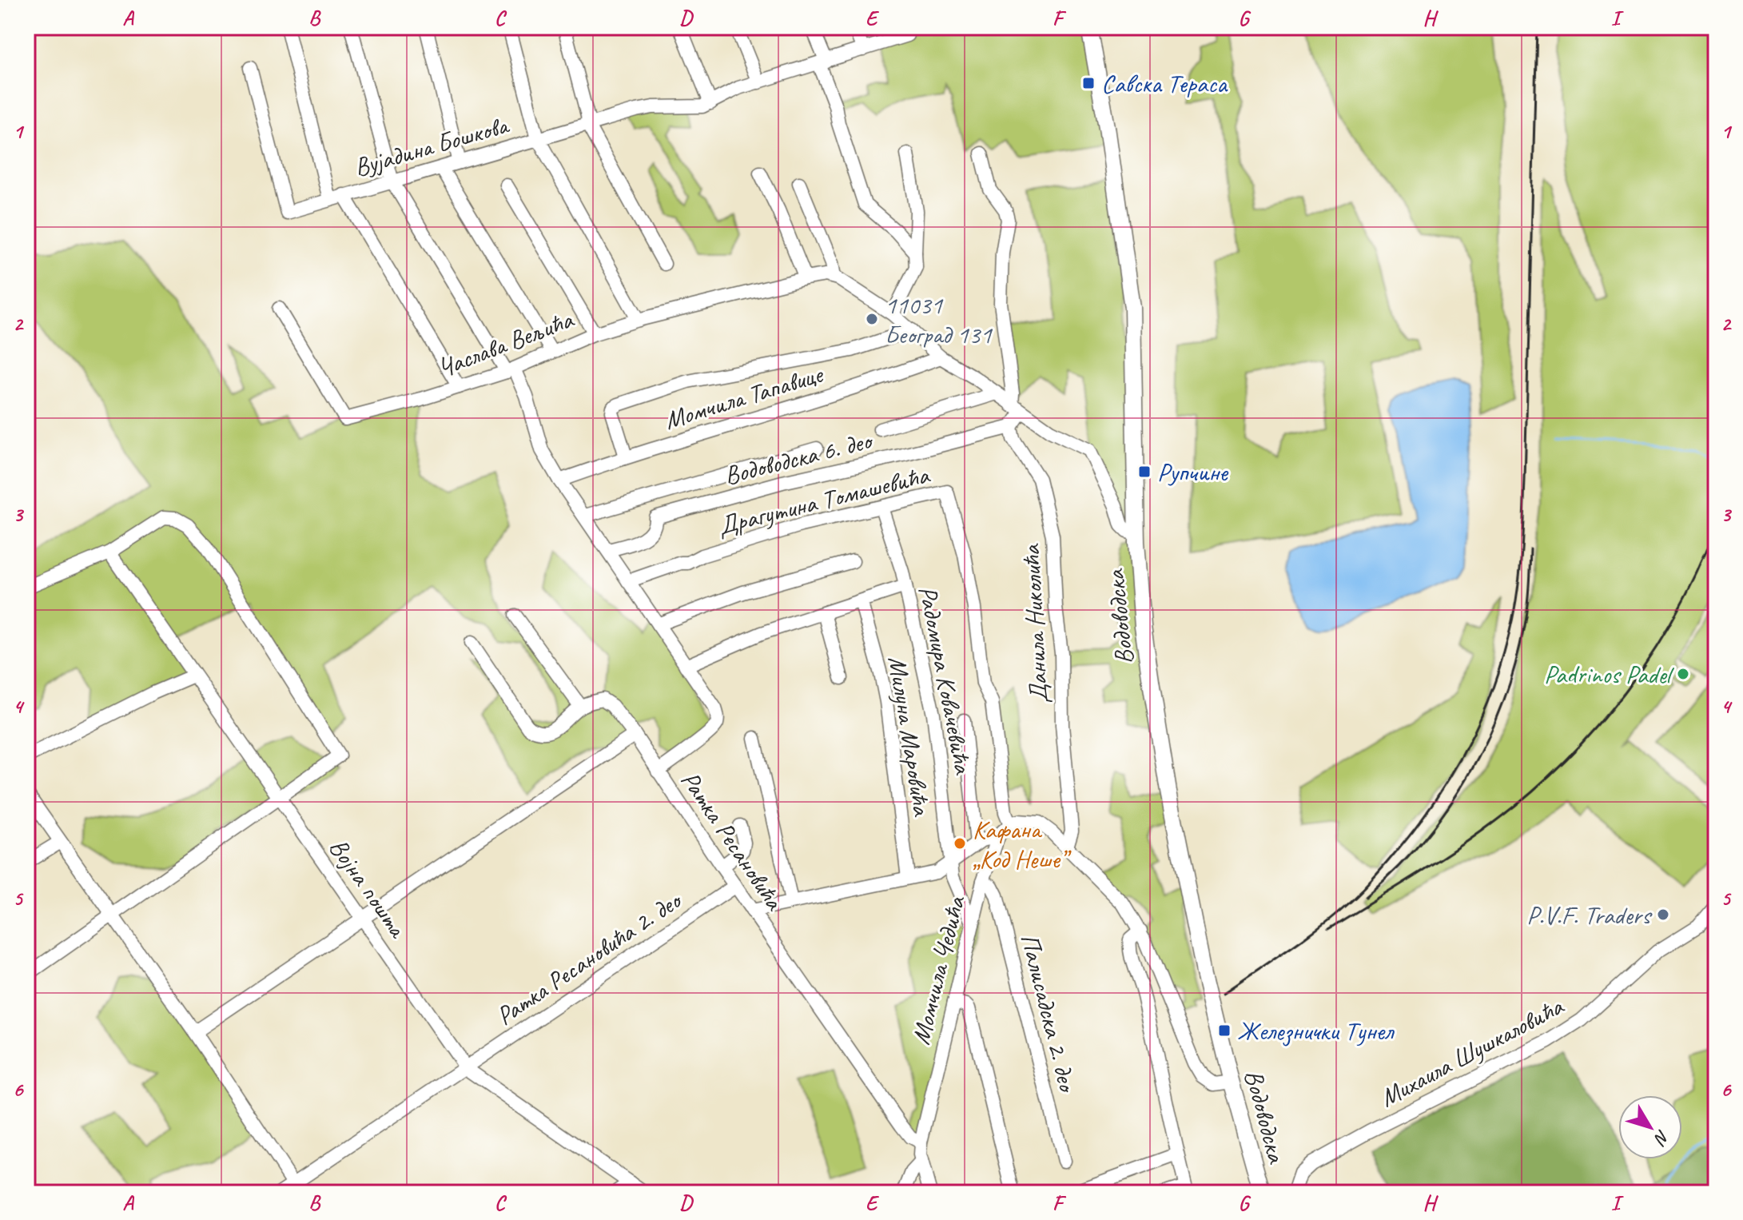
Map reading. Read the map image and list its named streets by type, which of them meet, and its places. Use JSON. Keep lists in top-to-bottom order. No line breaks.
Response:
{"streets":{"main road":["Водоводска"],"street":["Вујадина Бошкова","Часлава Вељића","Момчила Тапавице","Водоводска 6. део","Драгутина Томашевића","Данила Николића","Радомира Ковачевића","Милуна Маровића","Ратка Ресановића","Војна пошта","Ратка Ресановића 2. део","Момчила Чедића","Палисадска 2. део","Михаила Шушкаловића"]},"crossings":[["Вујадина Бошкова","Ратка Ресановића"],["Часлава Вељића","Ратка Ресановића"],["Момчила Тапавице","Ратка Ресановића"],["Водоводска 6. део","Данила Николића"],["Драгутина Томашевића","Радомира Ковачевића"],["Драгутина Томашевића","Ратка Ресановића"],["Драгутина Томашевића","Момчила Чедића"],["Водоводска","Михаила Шушкаловића"],["Радомира Ковачевића","Момчила Чедића"],["Ратка Ресановића","Ратка Ресановића 2. део"],["Ратка Ресановића","Момчила Чедића"],["Војна пошта","Ратка Ресановића 2. део"],["Момчила Чедића","Палисадска 2. део"]],"places":{"transit":["Савска Тераса","Рупчине","Железнички Тунел"],"other":["11031 Београд 131","Padrinos Padel","Кафана „Код Неше”","P.V.F. Traders"]},"north":"bottom right","grid":{"columns":["A","B","C","D","E","F","G","H","I"],"rows":["1","2","3","4","5","6"]}}
